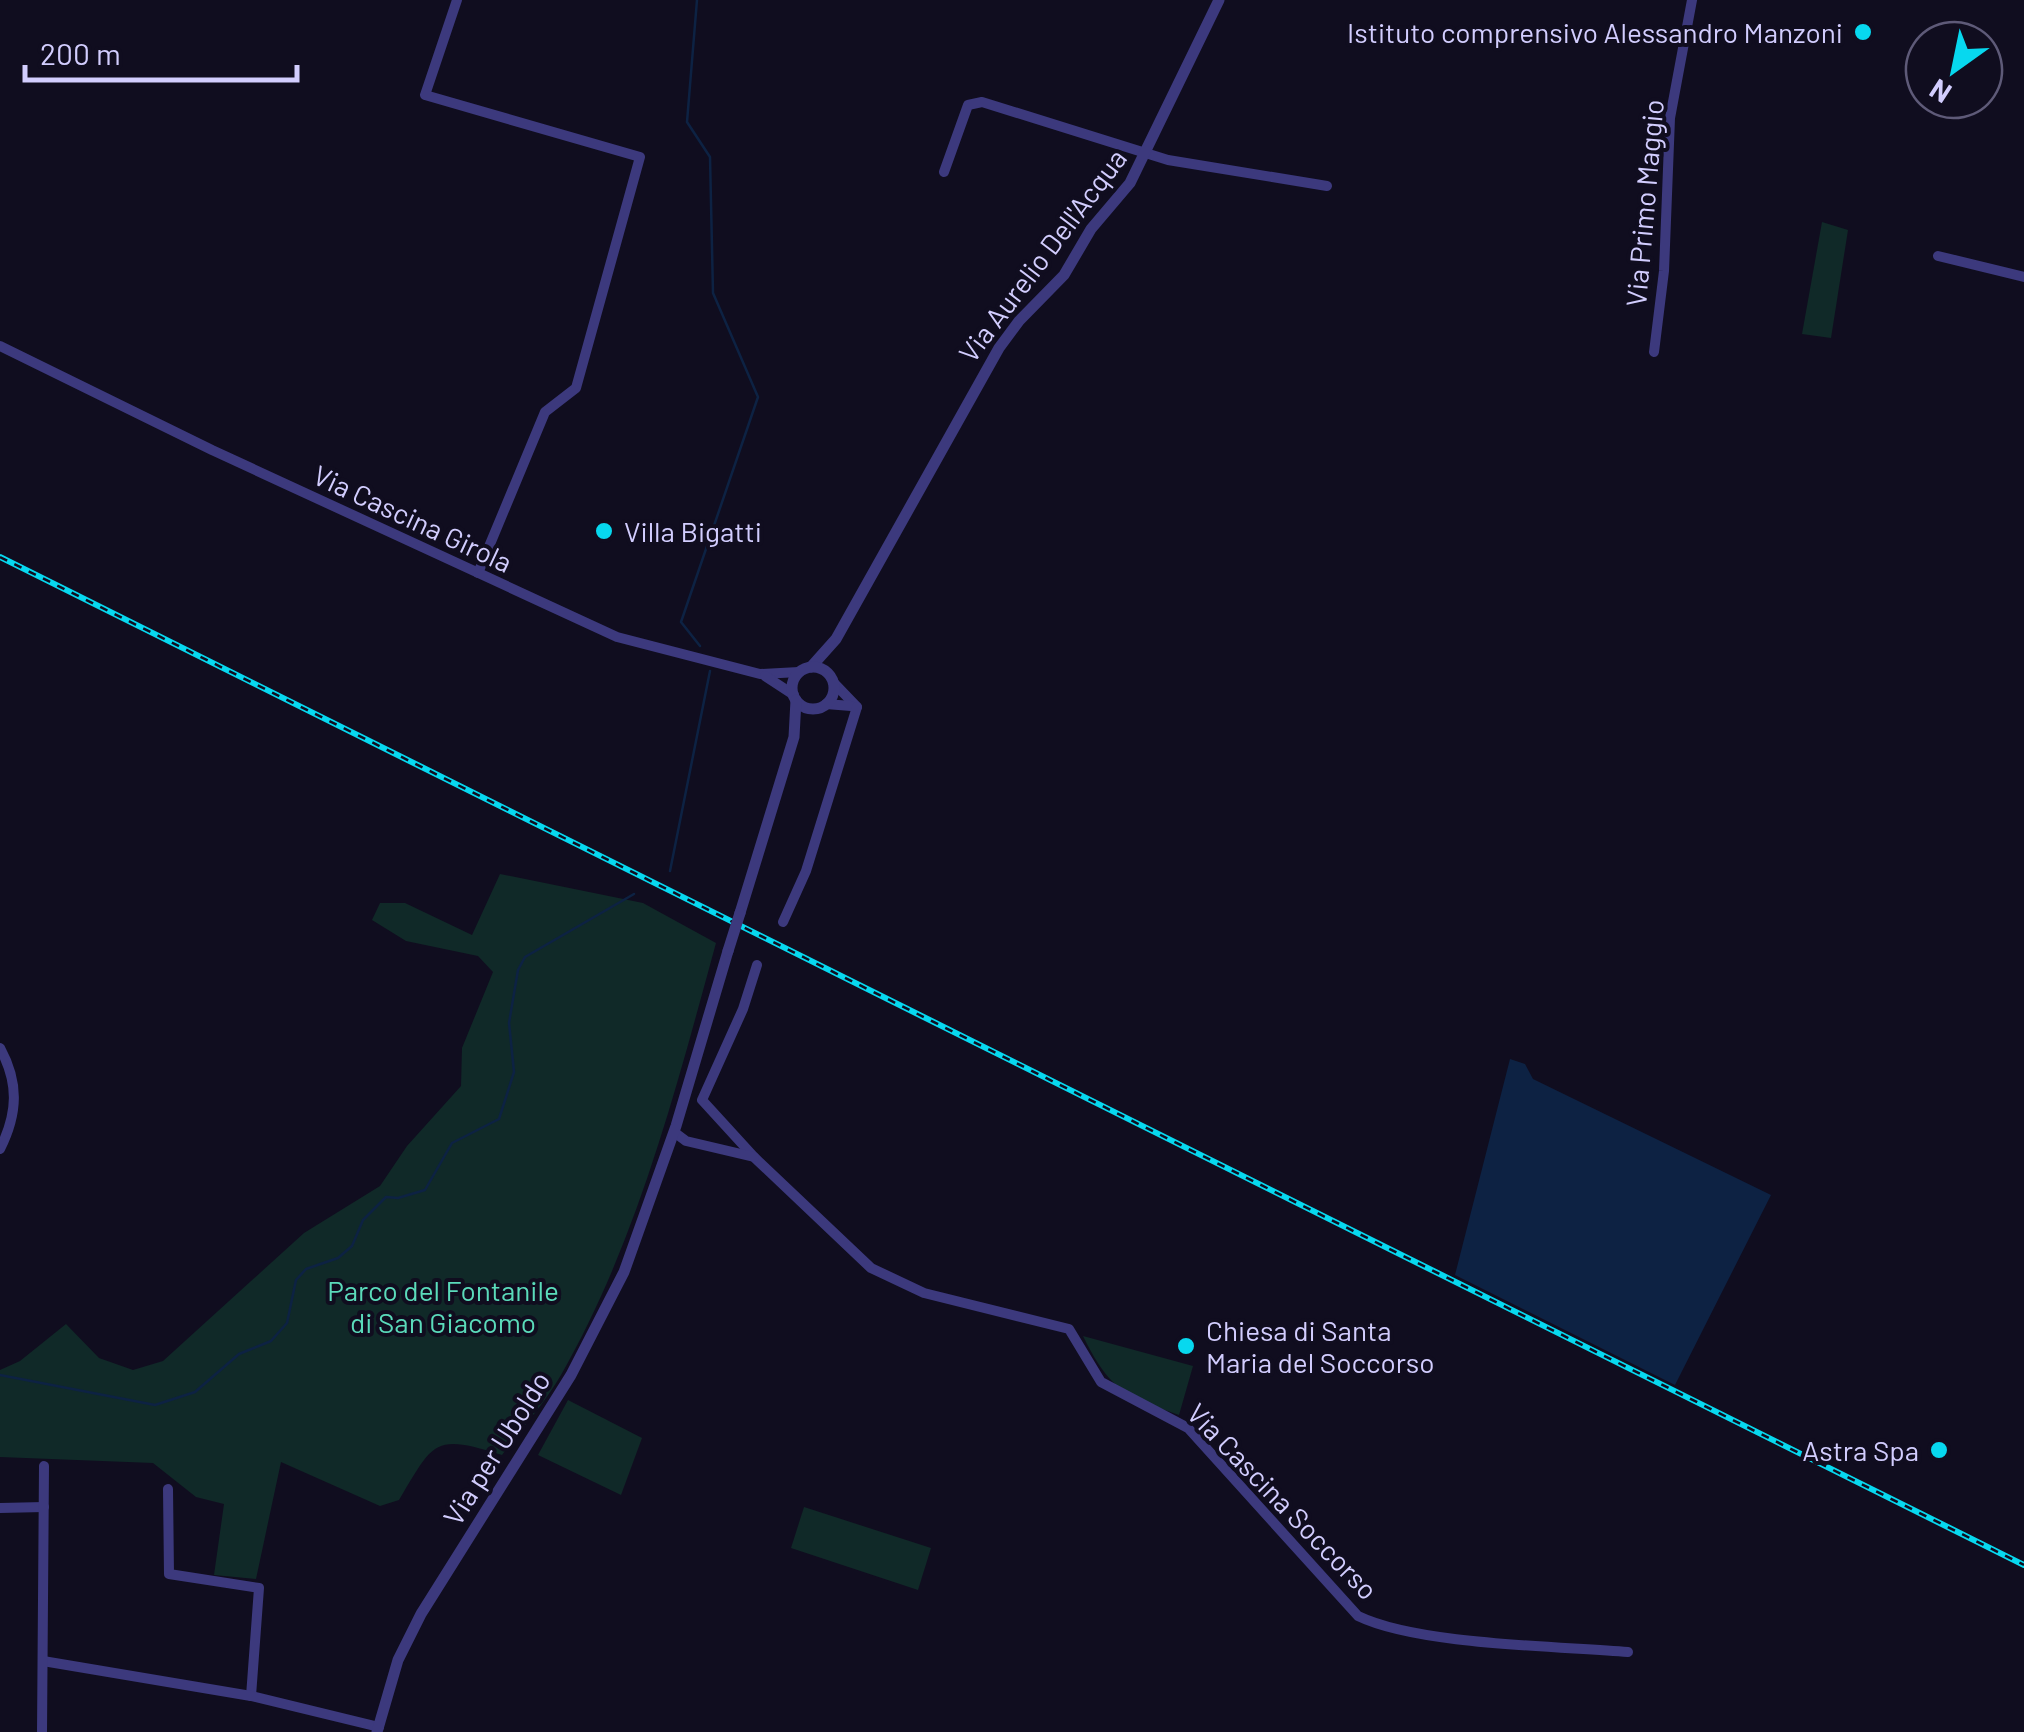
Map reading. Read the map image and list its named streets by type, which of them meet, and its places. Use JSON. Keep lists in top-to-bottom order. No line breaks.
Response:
{"streets":{"street":["Via Primo Maggio","Via Aurelio Dell'Acqua","Via Cascina Girola","Via per Uboldo","Via Cascina Soccorso"]},"crossings":[["Via Aurelio Dell'Acqua","Via Cascina Girola"],["Via per Uboldo","Via Cascina Soccorso"]],"parks":["Parco del Fontanile di San Giacomo"],"places":["Istituto comprensivo Alessandro Manzoni","Villa Bigatti","Chiesa di Santa Maria del Soccorso","Astra Spa"],"scale_bar":"200 m","north":"bottom left"}
